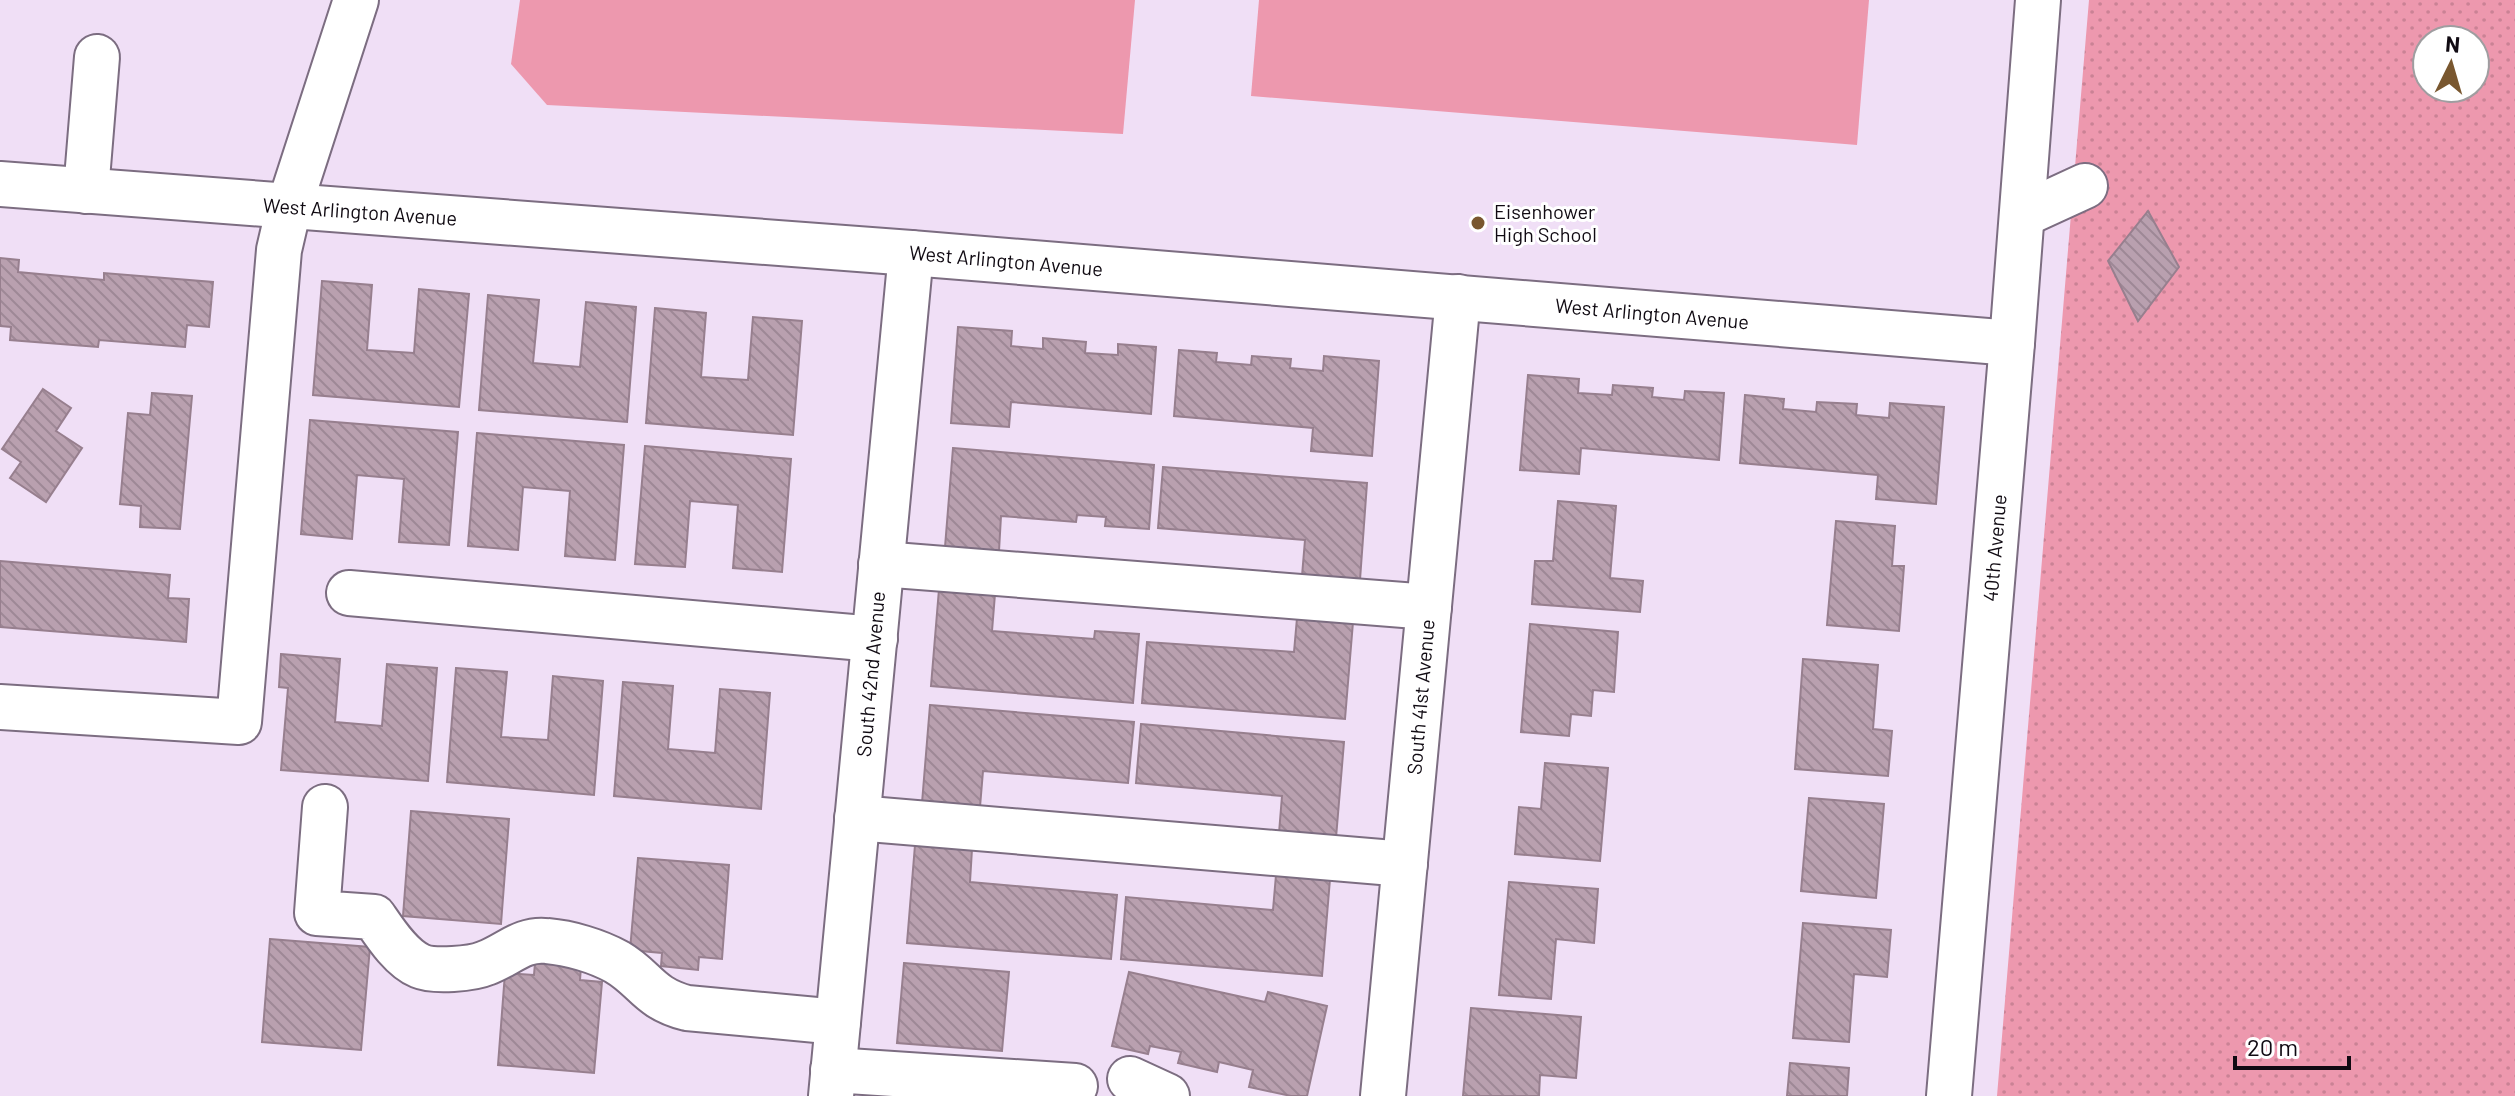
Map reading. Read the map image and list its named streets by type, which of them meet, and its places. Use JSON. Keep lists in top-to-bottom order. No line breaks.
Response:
{"streets":{"street":["West Arlington Avenue","40th Avenue","South 42nd Avenue","South 41st Avenue"]},"crossings":[["West Arlington Avenue","40th Avenue"],["West Arlington Avenue","South 42nd Avenue"],["West Arlington Avenue","South 41st Avenue"]],"places":["Eisenhower High School"],"scale_bar":"20 m","north":"top"}
